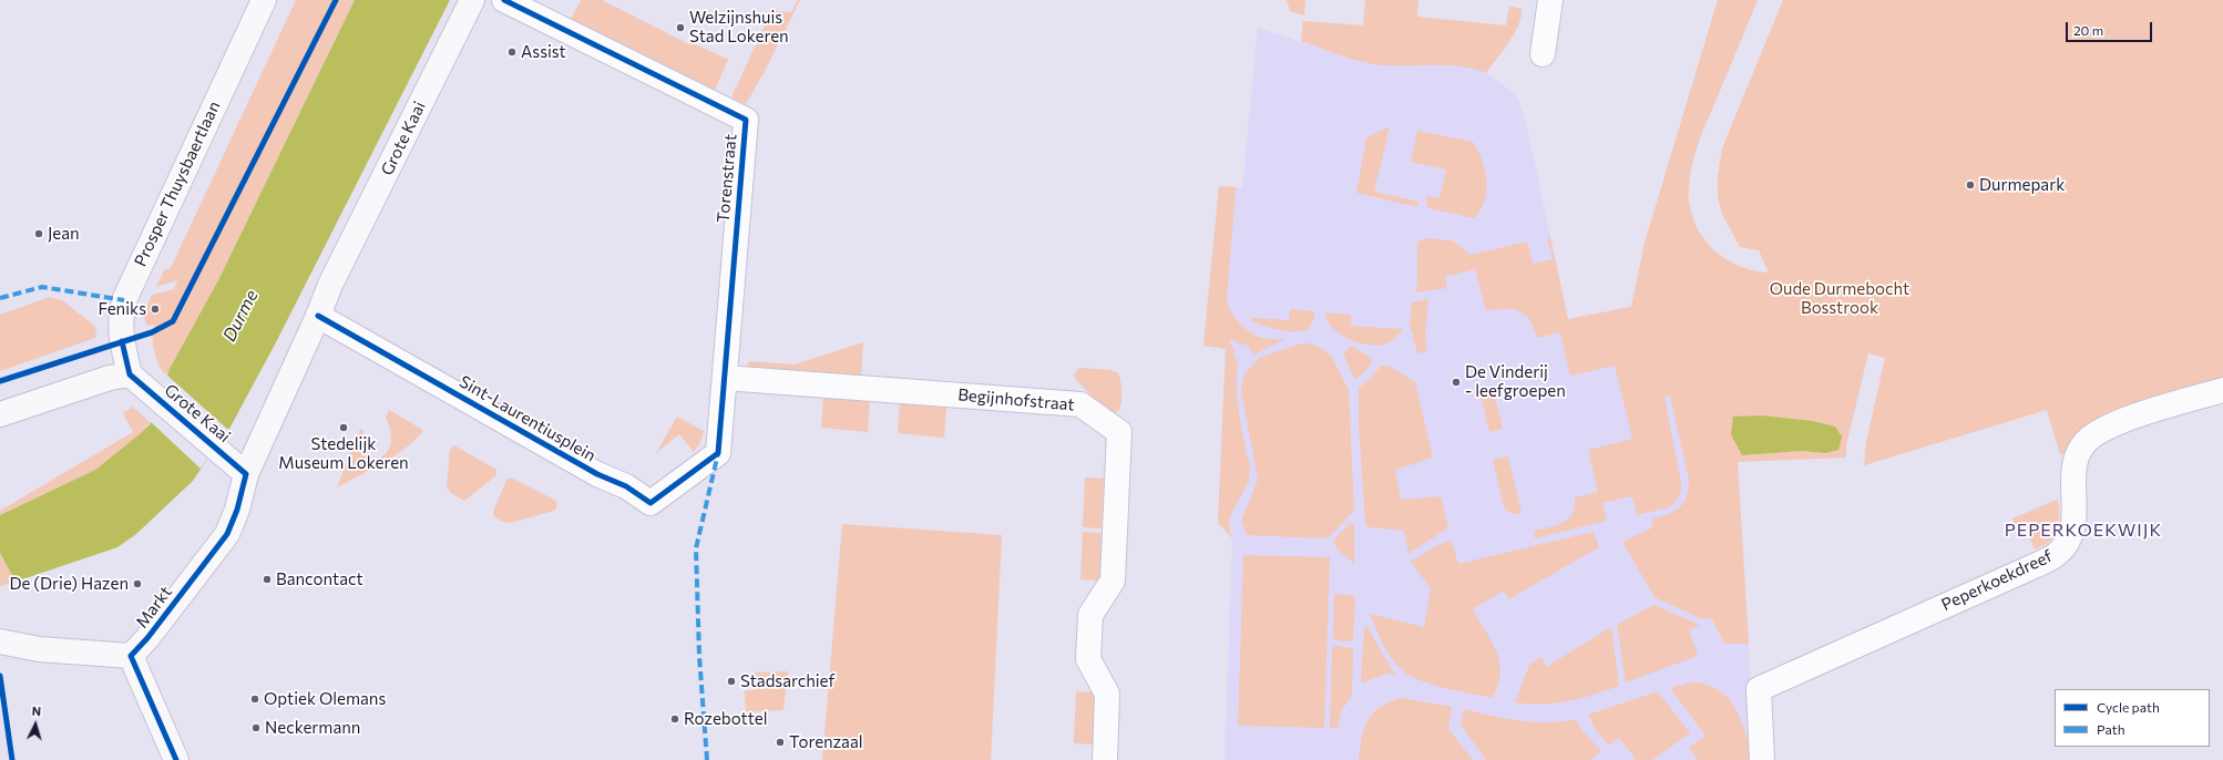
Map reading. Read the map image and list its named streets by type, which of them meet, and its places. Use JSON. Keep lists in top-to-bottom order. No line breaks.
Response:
{"streets":{"street":["Grote Kaai","Torenstraat","Prosper Thuysbaertlaan","Begijnhofstraat","Sint-Laurentiusplein","Peperkoekdreef","Markt"]},"crossings":[["Grote Kaai","Prosper Thuysbaertlaan"],["Grote Kaai","Sint-Laurentiusplein"],["Grote Kaai","Markt"],["Torenstraat","Begijnhofstraat"],["Torenstraat","Sint-Laurentiusplein"]],"districts":["PEPERKOEKWIJK"],"water":["Durme"],"parks":["Oude Durmebocht Bosstrook"],"places":["Welzijnshuis Stad Lokeren","Assist","Durmepark","Jean","Feniks","De Vinderij - leefgroepen","Stedelijk Museum Lokeren","Bancontact","De (Drie) Hazen","Stadsarchief","Optiek Olemans","Rozebottel","Neckermann","Torenzaal"],"legend":["Cycle path","Path"],"scale_bar":"20 m","north":"top"}
